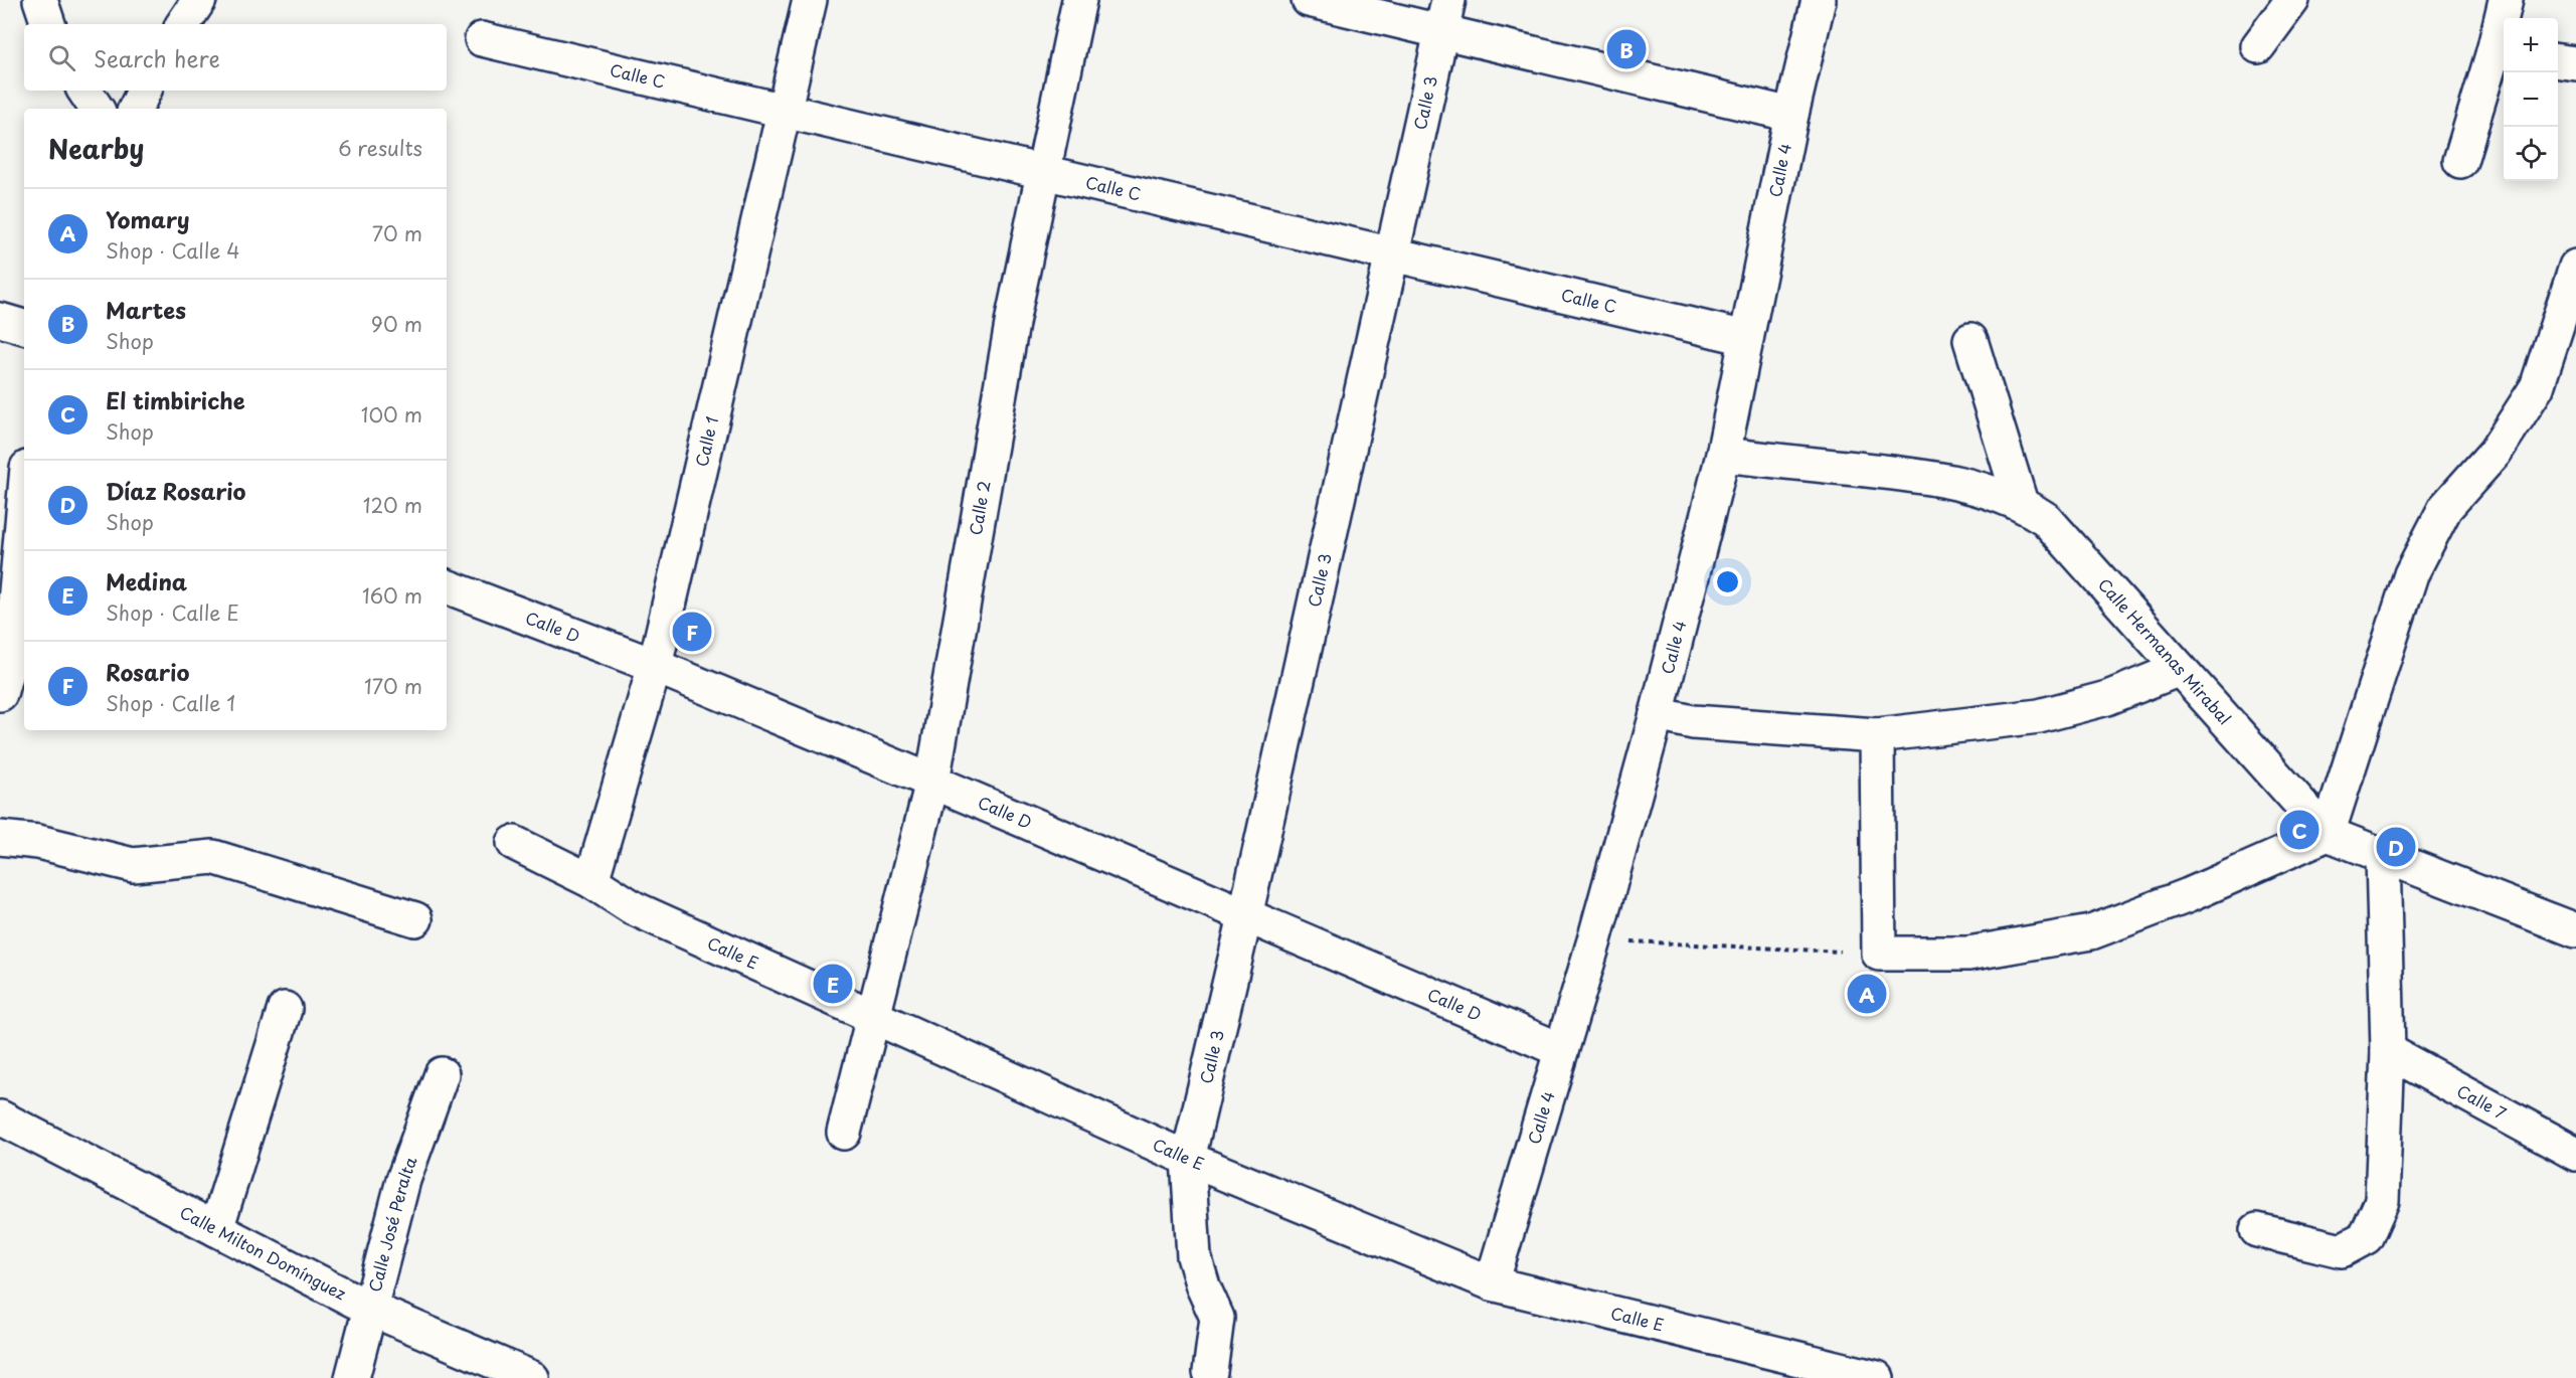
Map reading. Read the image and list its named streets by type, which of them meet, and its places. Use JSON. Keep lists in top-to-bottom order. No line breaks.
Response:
{"streets":{"street":["Calle C","Calle 3","Calle 4","Calle 1","Calle 2","Calle D","Calle Hermanas Mirabal","Calle E","Calle 7","Calle José Peralta","Calle Milton Domínguez"]},"crossings":[["Calle C","Calle 3"],["Calle C","Calle 4"],["Calle C","Calle 1"],["Calle C","Calle 2"],["Calle 3","Calle D"],["Calle 3","Calle E"],["Calle 4","Calle D"],["Calle 4","Calle Hermanas Mirabal"],["Calle 4","Calle E"],["Calle 1","Calle D"],["Calle 1","Calle E"],["Calle 2","Calle D"],["Calle 2","Calle E"],["Calle José Peralta","Calle Milton Domínguez"]],"page":{"map_buttons":["+","−"],"search":"Search here","pins":["B","F","C","D","E","A"],"heading":["Nearby","6 results"],"list":[{"mark":"A","name":"Yomary","note":"Shop · Calle 4","value":"70 m"},{"mark":"B","name":"Martes","note":"Shop","value":"90 m"},{"mark":"C","name":"El timbiriche","note":"Shop","value":"100 m"},{"mark":"D","name":"Díaz Rosario","note":"Shop","value":"120 m"},{"mark":"E","name":"Medina","note":"Shop · Calle E","value":"160 m"},{"mark":"F","name":"Rosario","note":"Shop · Calle 1","value":"170 m"}]}}
